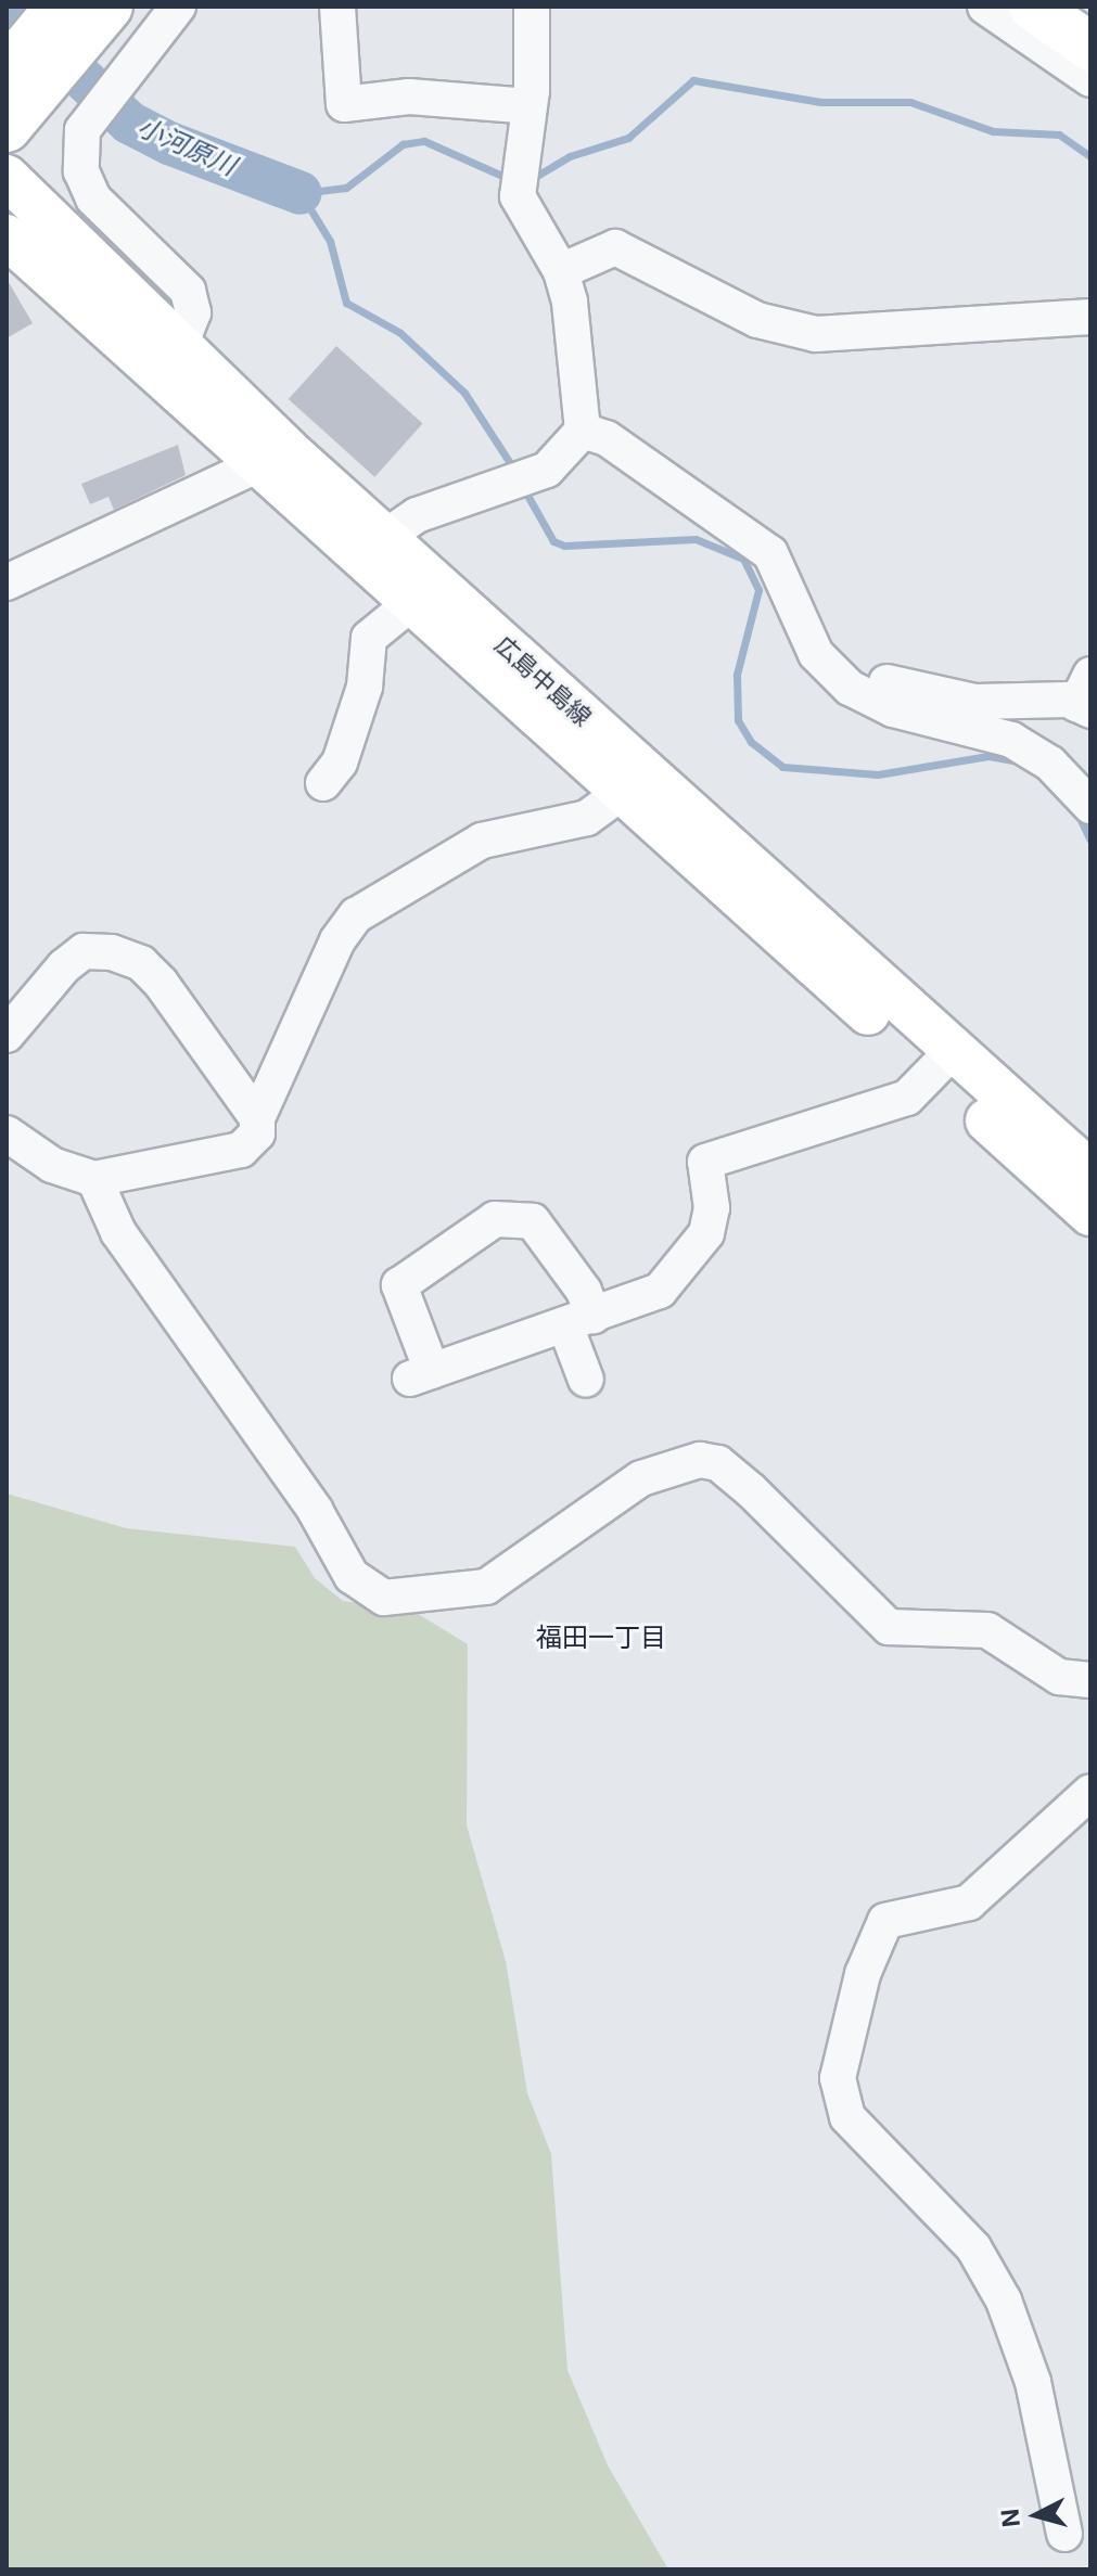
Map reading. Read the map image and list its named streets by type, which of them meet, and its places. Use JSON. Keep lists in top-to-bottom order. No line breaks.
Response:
{"streets":{"main road":["広島中島線"]},"districts":["福田一丁目"],"water":["小河原川"],"north":"left"}
